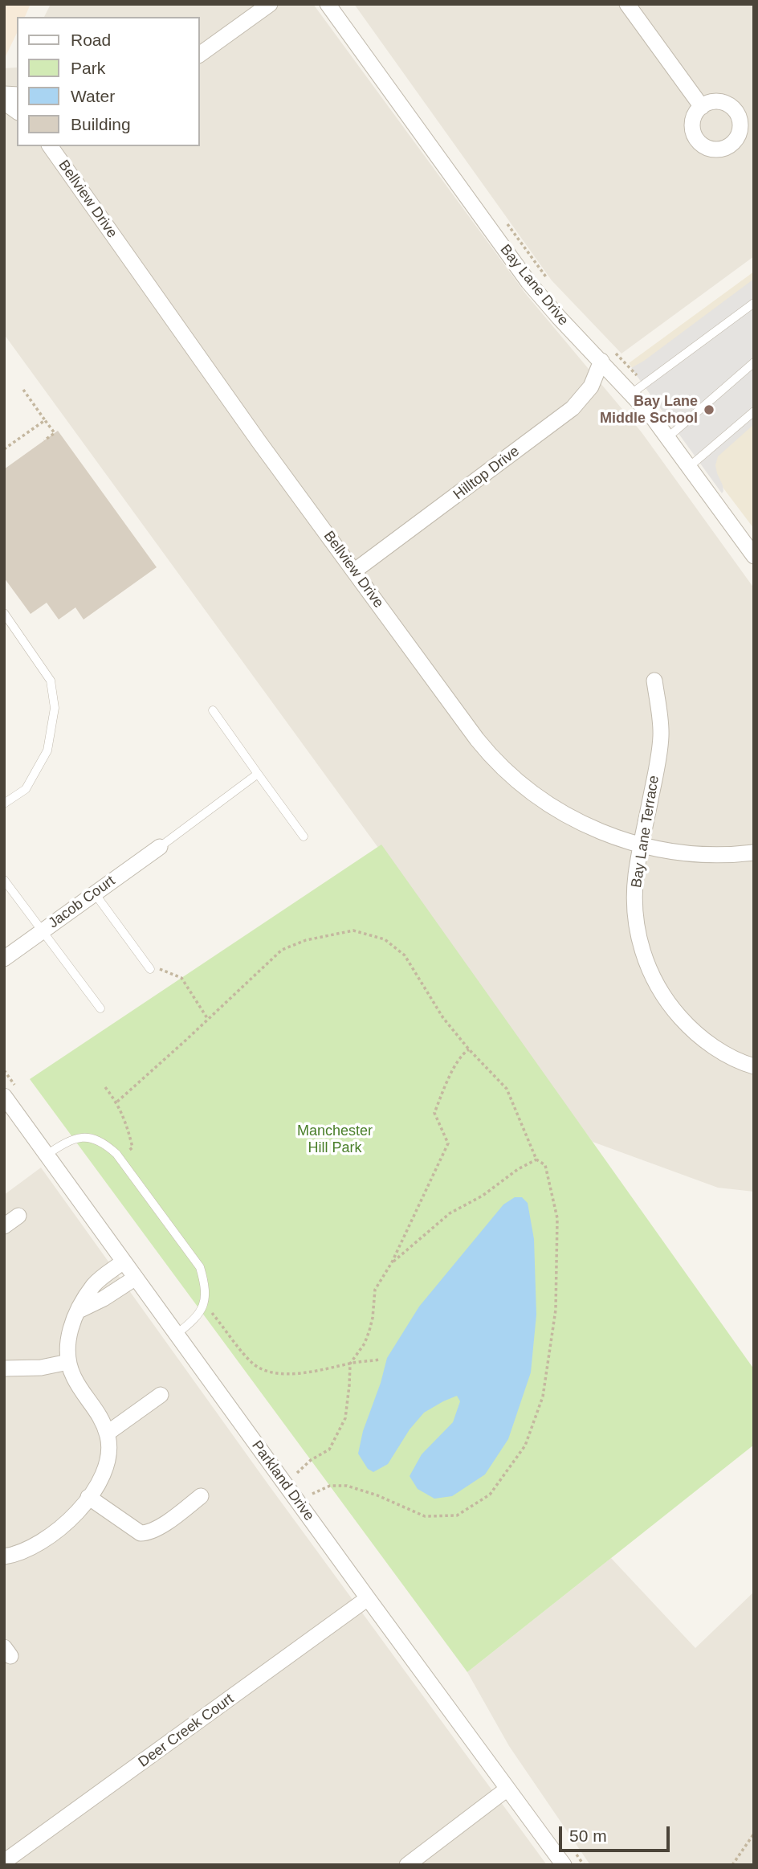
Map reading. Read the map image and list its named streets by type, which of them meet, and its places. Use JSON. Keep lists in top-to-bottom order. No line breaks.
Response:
{"streets":{"street":["Bellview Drive","Bay Lane Drive","Hilltop Drive","Bay Lane Terrace","Jacob Court","Parkland Drive","Deer Creek Court"]},"crossings":[["Bellview Drive","Hilltop Drive"],["Bellview Drive","Bay Lane Terrace"],["Bay Lane Drive","Hilltop Drive"],["Parkland Drive","Deer Creek Court"]],"parks":["Manchester Hill Park"],"places":["Bay Lane Middle School"],"legend":["Road","Park","Water","Building"],"scale_bar":"50 m"}
